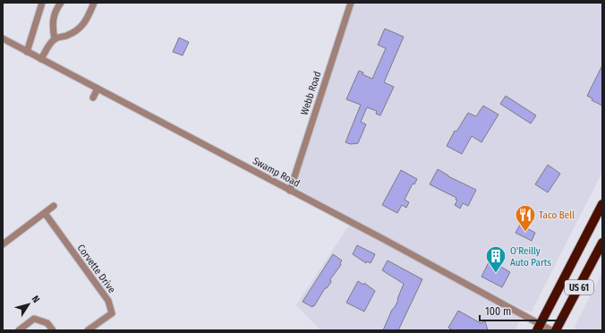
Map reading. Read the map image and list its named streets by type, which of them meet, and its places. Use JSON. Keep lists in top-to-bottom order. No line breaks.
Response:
{"streets":{"highway":["US 61"],"street":["Webb Road","Swamp Road","Corvette Drive"]},"crossings":[["Webb Road","Swamp Road"],["Swamp Road","US 61"]],"places":{"restaurant":["Taco Bell"],"building":["O'Reilly Auto Parts"]},"scale_bar":"100 m","north":"top right"}
